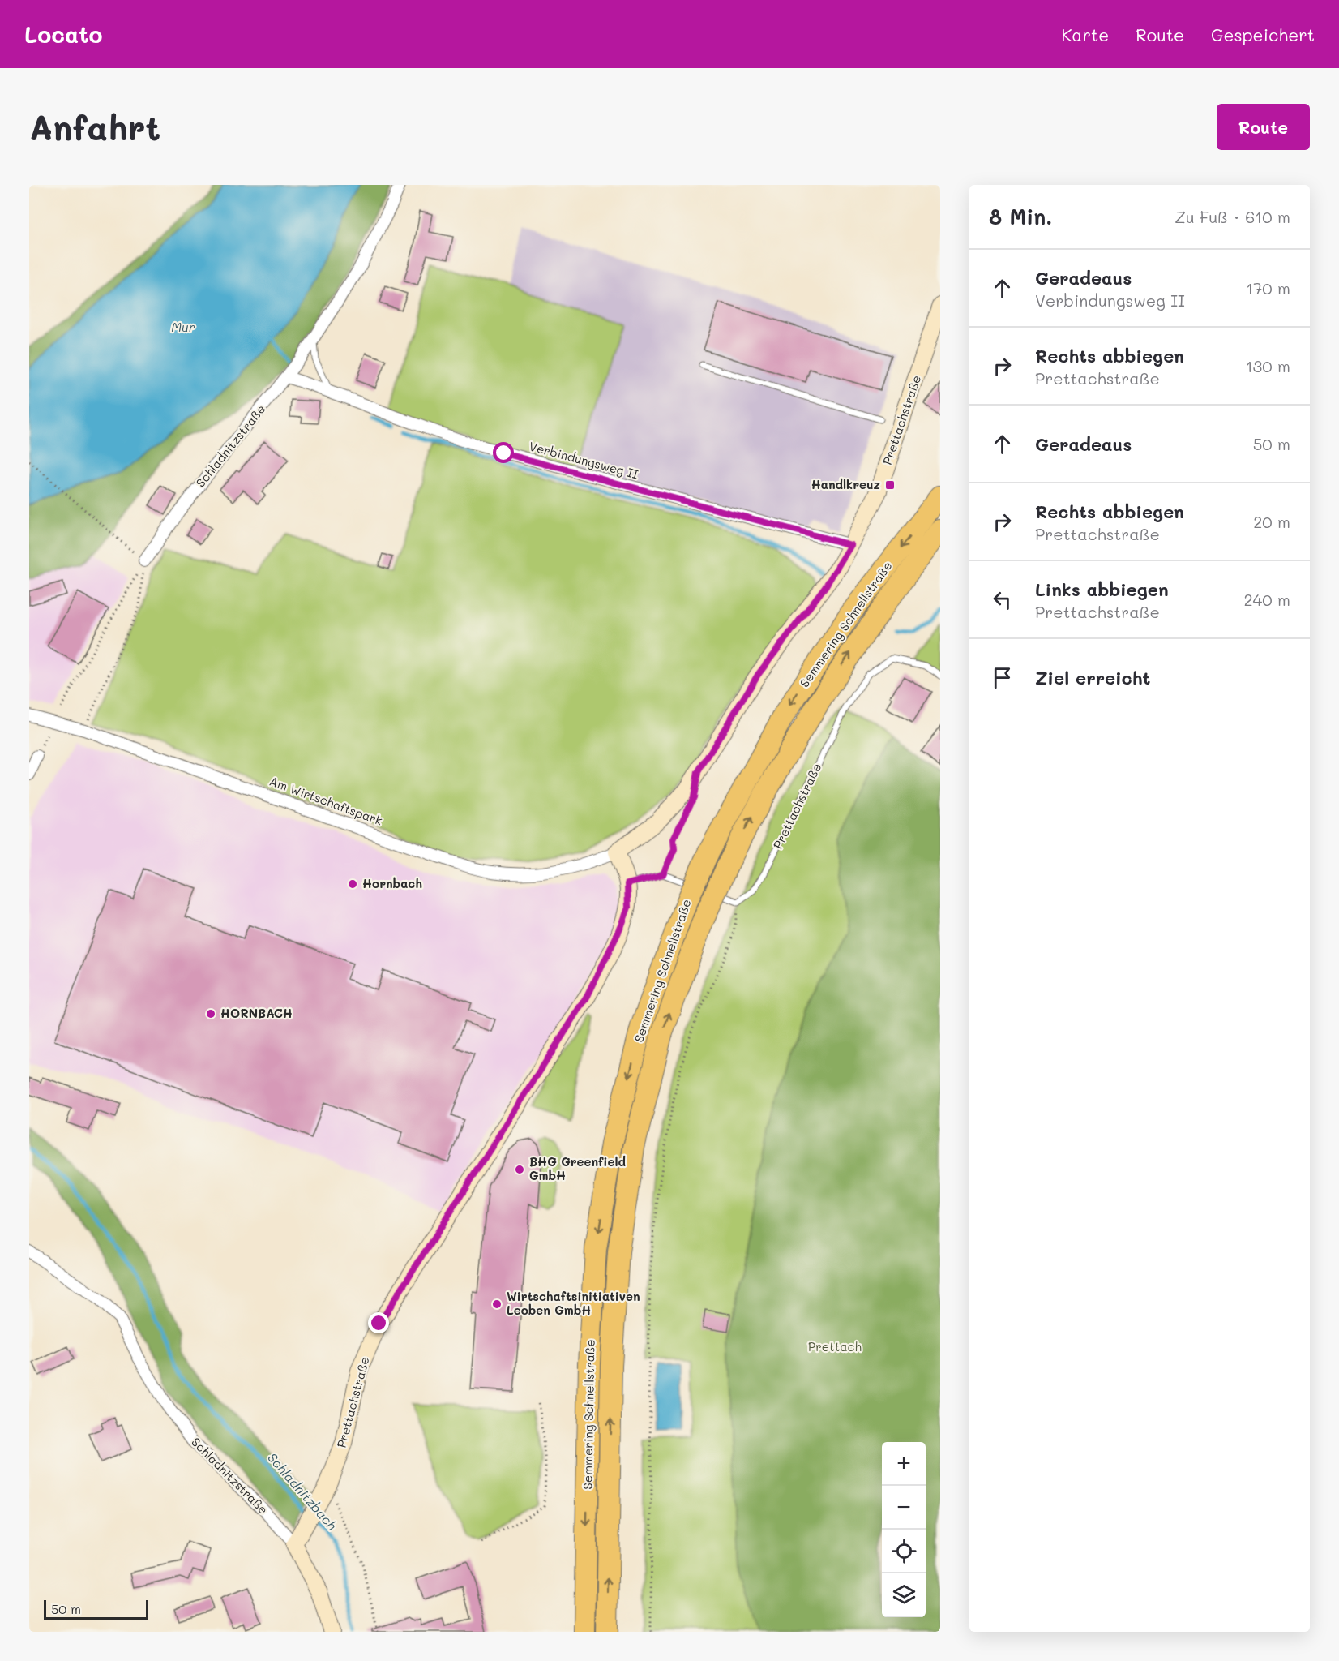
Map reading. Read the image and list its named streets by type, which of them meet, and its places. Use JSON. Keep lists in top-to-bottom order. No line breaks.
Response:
{"streets":{"highway":["Semmering Schnellstraße"],"street":["Prettachstraße","Schladnitzstraße","Verbindungsweg II","Am Wirtschaftspark"]},"crossings":[["Prettachstraße","Schladnitzstraße"],["Prettachstraße","Verbindungsweg II"],["Prettachstraße","Am Wirtschaftspark"],["Schladnitzstraße","Verbindungsweg II"]],"water":["Mur","Schladnitzbach"],"parks":["Prettach"],"places":{"transit":["Handlkreuz"],"other":["Hornbach","HORNBACH","BHG Greenfield GmbH","Wirtschaftsinitiativen Leoben GmbH"]},"scale_bar":"50 m","page":{"header":"Locato","nav":["Karte","Route","Gespeichert"],"buttons":"Route","title":"Anfahrt","heading":["8 Min.","Zu Fuß · 610 m"],"list":[["Geradeaus","Verbindungsweg II","170 m"],["Rechts abbiegen","Prettachstraße","130 m"],["Geradeaus","50 m"],["Rechts abbiegen","Prettachstraße","20 m"],["Links abbiegen","Prettachstraße","240 m"],"Ziel erreicht"],"map_buttons":["+","−"],"scale":"50 m"}}
